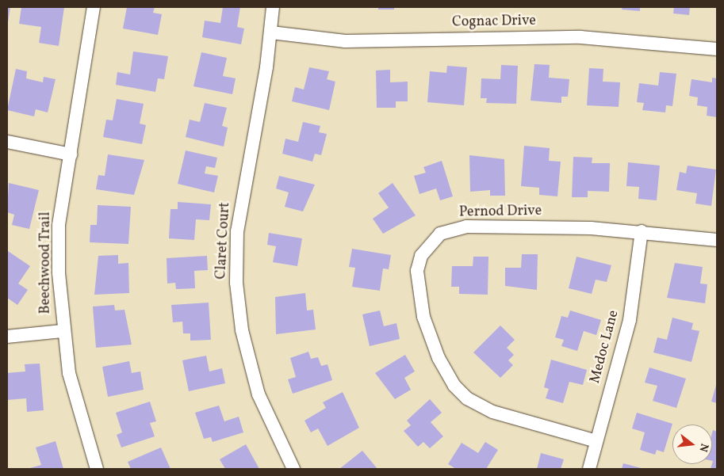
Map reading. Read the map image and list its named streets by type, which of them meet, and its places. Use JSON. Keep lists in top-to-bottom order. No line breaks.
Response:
{"streets":{"street":["Cognac Drive","Pernod Drive","Claret Court","Beechwood Trail","Medoc Lane"]},"crossings":[["Cognac Drive","Claret Court"],["Pernod Drive","Medoc Lane"]],"north":"right"}
